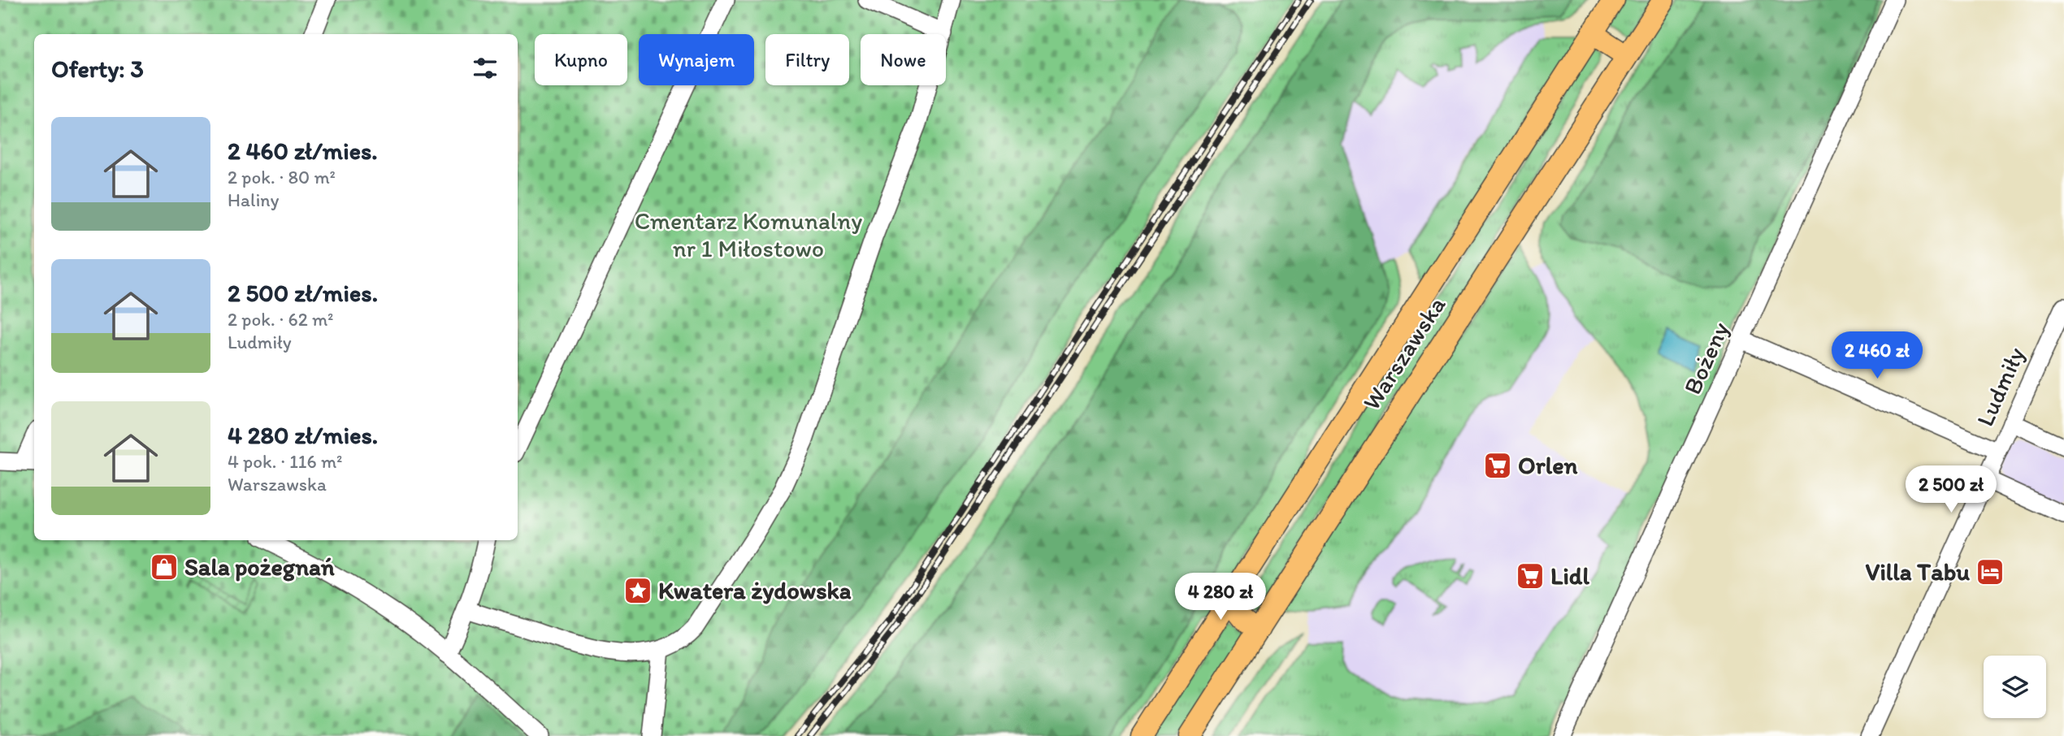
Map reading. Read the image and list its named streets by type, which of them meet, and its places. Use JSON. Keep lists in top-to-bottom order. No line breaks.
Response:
{"streets":{"main road":["Warszawska"],"street":["Bożeny","Ludmiły"]},"parks":["Cmentarz Komunalny nr 1 Miłostowo"],"places":{"supermarket":["Orlen","Lidl"],"shop":["Sala pożegnań"],"hotel":["Villa Tabu"],"place":["Kwatera żydowska"]},"page":{"chip":["Kupno","Wynajem","Filtry","Nowe"],"heading":"Oferty: 3","list":[{"name":"2 460 zł/mies.","note":"2 pok. · 80 m² · Haliny"},{"name":"2 500 zł/mies.","note":"2 pok. · 62 m² · Ludmiły"},{"name":"4 280 zł/mies.","note":"4 pok. · 116 m² · Warszawska"}],"price":["2 460 zł","2 500 zł","4 280 zł"]}}
